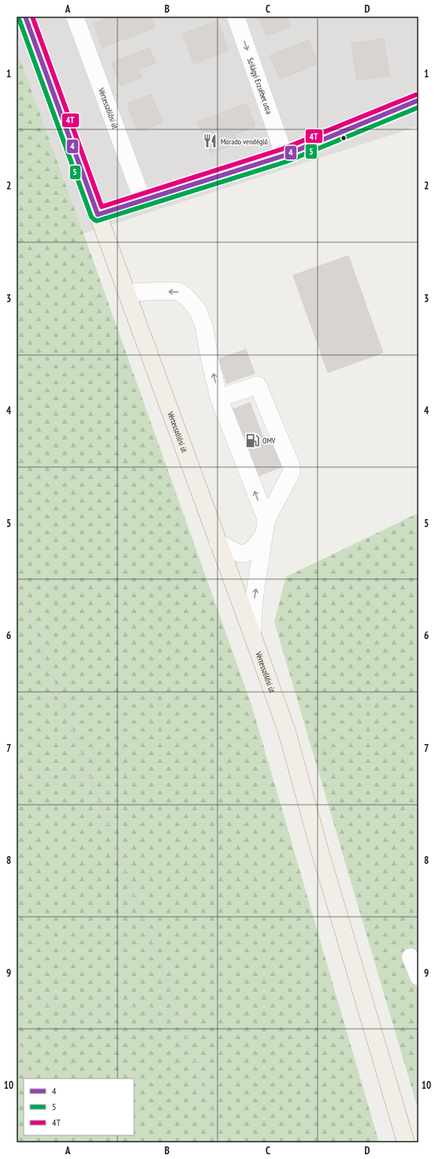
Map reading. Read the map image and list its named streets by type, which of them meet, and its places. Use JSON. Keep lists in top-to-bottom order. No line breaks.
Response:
{"streets":{"main road":["Vértesszőlősi út"],"street":["Szilágyi Erzsébet utca"]},"one_way":["Szilágyi Erzsébet utca"],"places":{"restaurant":["Morado vendéglő"],"fuel station":["OMV"]},"lines":["transit line 4","transit line 4T","transit line 5"],"legend":["4","5","4T"],"grid":{"columns":["A","B","C","D"],"rows":["1","2","3","4","5","6","7","8","9","10"]}}
